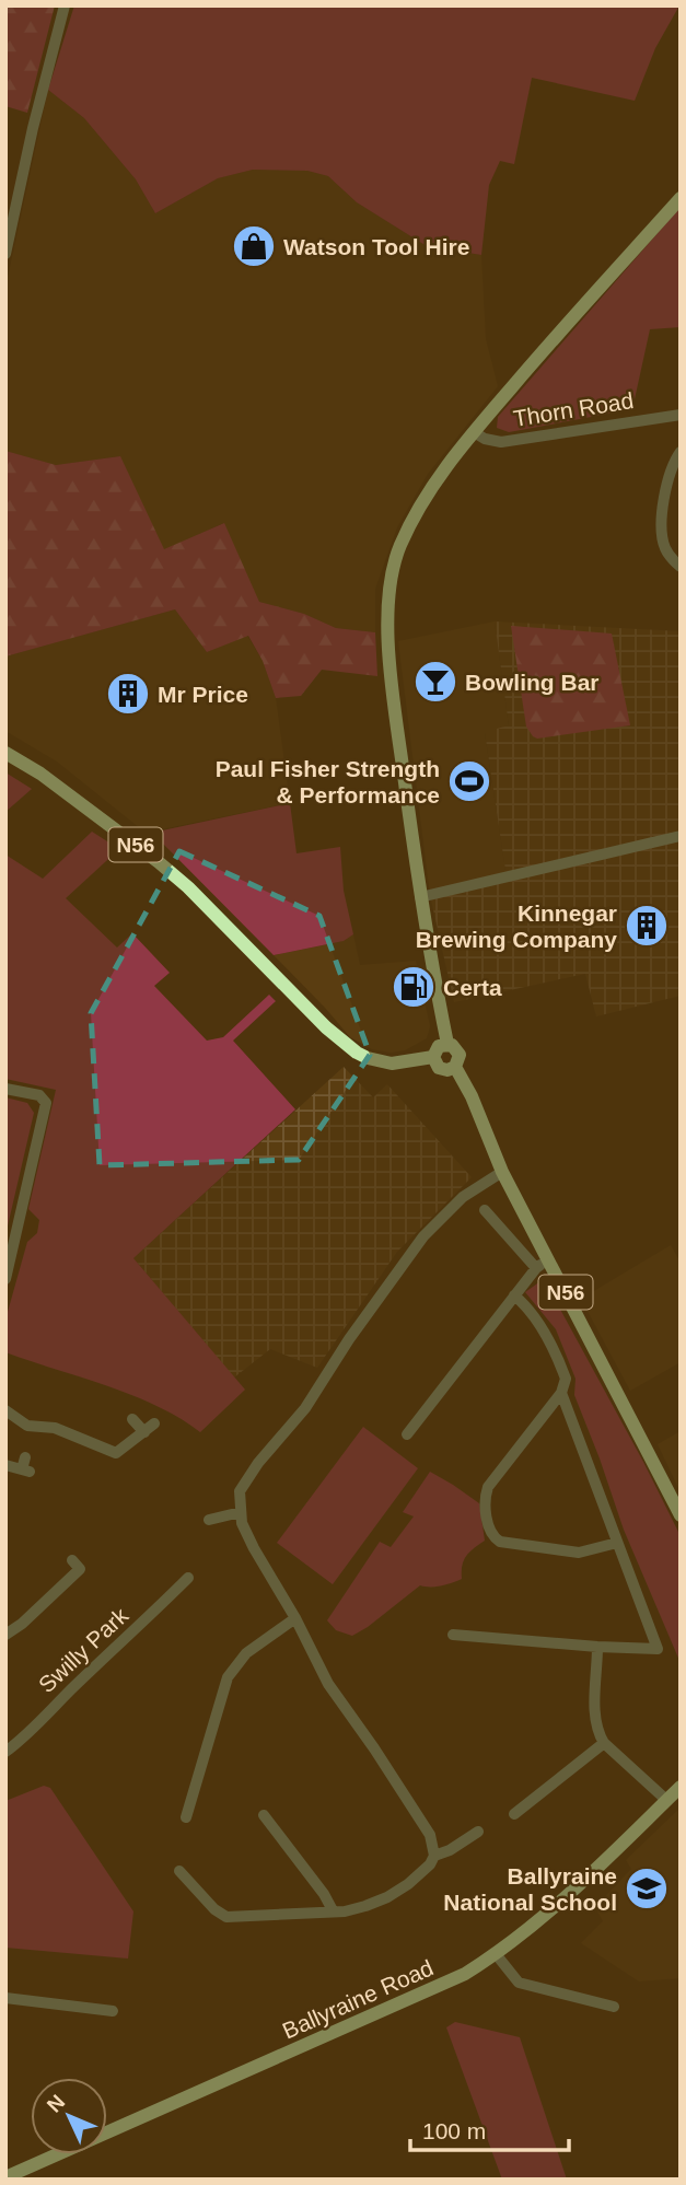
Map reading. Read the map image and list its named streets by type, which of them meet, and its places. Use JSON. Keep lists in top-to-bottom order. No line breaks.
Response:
{"streets":{"main road":["N56","Ballyraine Road"],"street":["Thorn Road","Swilly Park"]},"places":{"shop":["Watson Tool Hire"],"bar":["Bowling Bar"],"building":["Mr Price","Kinnegar Brewing Company"],"sports":["Paul Fisher Strength & Performance"],"fuel station":["Certa"],"school or university":["Ballyraine National School"]},"scale_bar":"100 m","north":"top left"}
